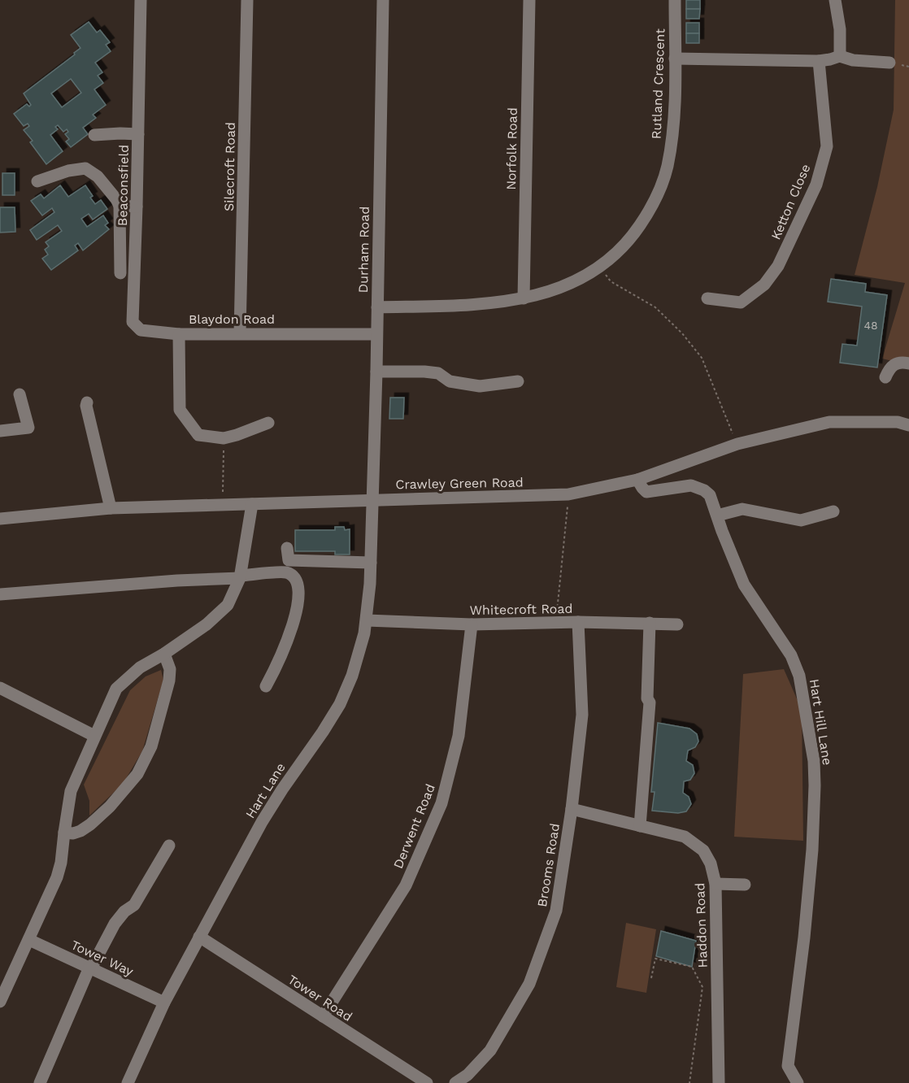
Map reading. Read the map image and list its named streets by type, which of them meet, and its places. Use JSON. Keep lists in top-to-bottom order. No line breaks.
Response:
{"streets":{"street":["Rutland Crescent","Norfolk Road","Silecroft Road","Beaconsfield","Ketton Close","Durham Road","Blaydon Road","Crawley Green Road","Whitecroft Road","Hart Hill Lane","Hart Lane","Derwent Road","Brooms Road","Haddon Road","Tower Way","Tower Road"]},"crossings":[["Rutland Crescent","Norfolk Road"],["Rutland Crescent","Durham Road"],["Silecroft Road","Blaydon Road"],["Beaconsfield","Blaydon Road"],["Durham Road","Blaydon Road"],["Durham Road","Crawley Green Road"],["Durham Road","Hart Lane"],["Crawley Green Road","Hart Hill Lane"],["Crawley Green Road","Hart Lane"],["Whitecroft Road","Hart Lane"],["Whitecroft Road","Derwent Road"],["Whitecroft Road","Brooms Road"],["Hart Lane","Tower Way"],["Hart Lane","Tower Road"],["Derwent Road","Tower Road"],["Brooms Road","Haddon Road"]],"house_numbers":["48"]}
